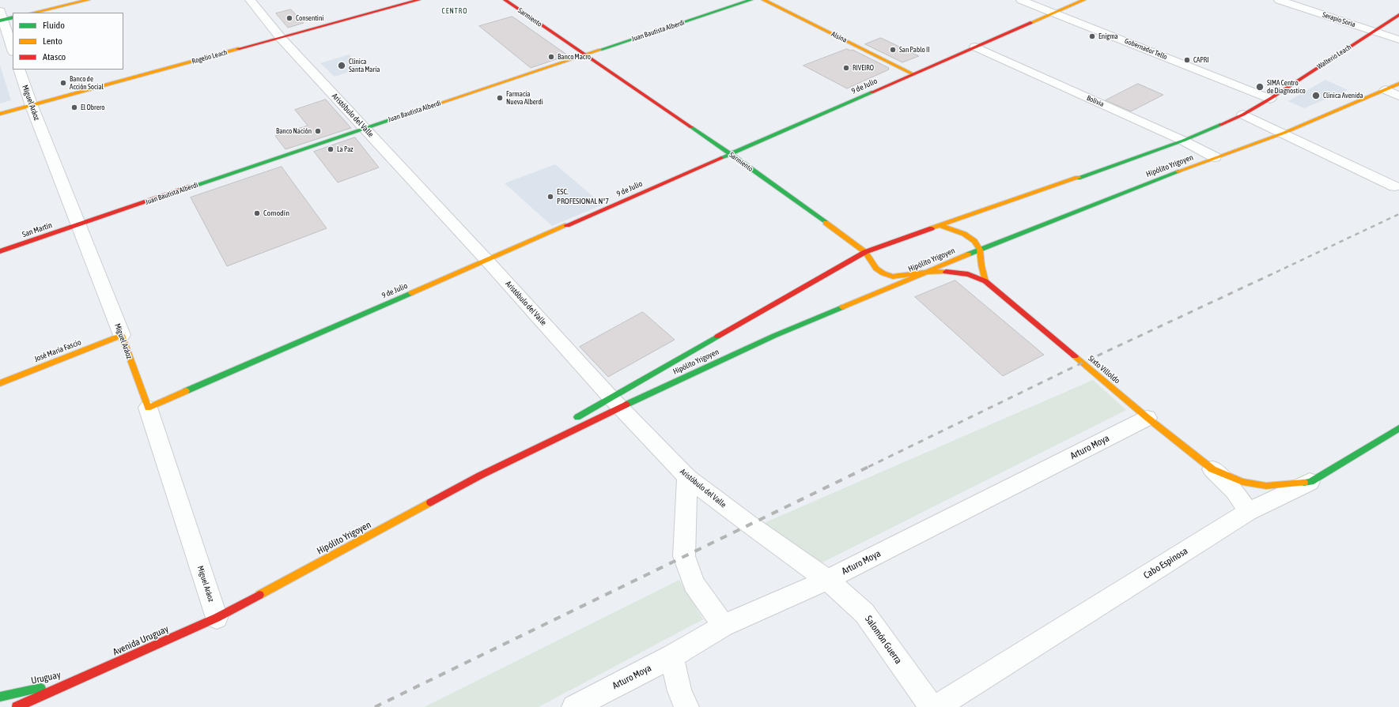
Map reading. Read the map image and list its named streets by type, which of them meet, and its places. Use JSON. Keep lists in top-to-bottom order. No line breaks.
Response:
{"streets":{"street":["Sarmiento","Serapio Soria","Juan Bautista Alberdi","Alsina","Gobernador Tello","Rogelio Leach","Walterio Leach","9 de Julio","Bolivia","Miguel Aráoz","Aristóbulo del Valle","Hipólito Yrigoyen","San Martín","José María Fascio","Sixto Villoldo","Arturo Moya","Cabo Espinosa","Salomón Guerra","Avenida Uruguay","Uruguay"]},"crossings":[["Sarmiento","Juan Bautista Alberdi"],["Sarmiento","9 de Julio"],["Sarmiento","Hipólito Yrigoyen"],["Sarmiento","Sixto Villoldo"],["Serapio Soria","Walterio Leach"],["Juan Bautista Alberdi","Miguel Aráoz"],["Juan Bautista Alberdi","Aristóbulo del Valle"],["Juan Bautista Alberdi","San Martín"],["Alsina","9 de Julio"],["Gobernador Tello","Walterio Leach"],["Gobernador Tello","9 de Julio"],["Gobernador Tello","Hipólito Yrigoyen"],["Rogelio Leach","Miguel Aráoz"],["Rogelio Leach","Aristóbulo del Valle"],["Walterio Leach","Hipólito Yrigoyen"],["9 de Julio","Bolivia"],["9 de Julio","Miguel Aráoz"],["9 de Julio","Aristóbulo del Valle"],["Bolivia","Hipólito Yrigoyen"],["Miguel Aráoz","Hipólito Yrigoyen"],["Miguel Aráoz","San Martín"],["Miguel Aráoz","José María Fascio"],["Miguel Aráoz","Avenida Uruguay"],["Aristóbulo del Valle","Hipólito Yrigoyen"],["Aristóbulo del Valle","Arturo Moya"],["Aristóbulo del Valle","Salomón Guerra"],["Hipólito Yrigoyen","Avenida Uruguay"],["Sixto Villoldo","Arturo Moya"],["Sixto Villoldo","Cabo Espinosa"],["Arturo Moya","Salomón Guerra"],["Avenida Uruguay","Uruguay"]],"districts":["CENTRO"],"places":["Consentini","Enigma","San Pablo II","Banco Macro","CAPRI","Clinica Santa Maria","RIVEIRO","Banco de Acción Social","SIMA Centro de Diagnostico","Clinica Avenida","Farmacia Nueva Alberdi","El Obrero","Banco Nación","La Paz","ESC. PROFESIONAL N°7","Comodín"],"legend":["Fluido","Lento","Atasco"]}
